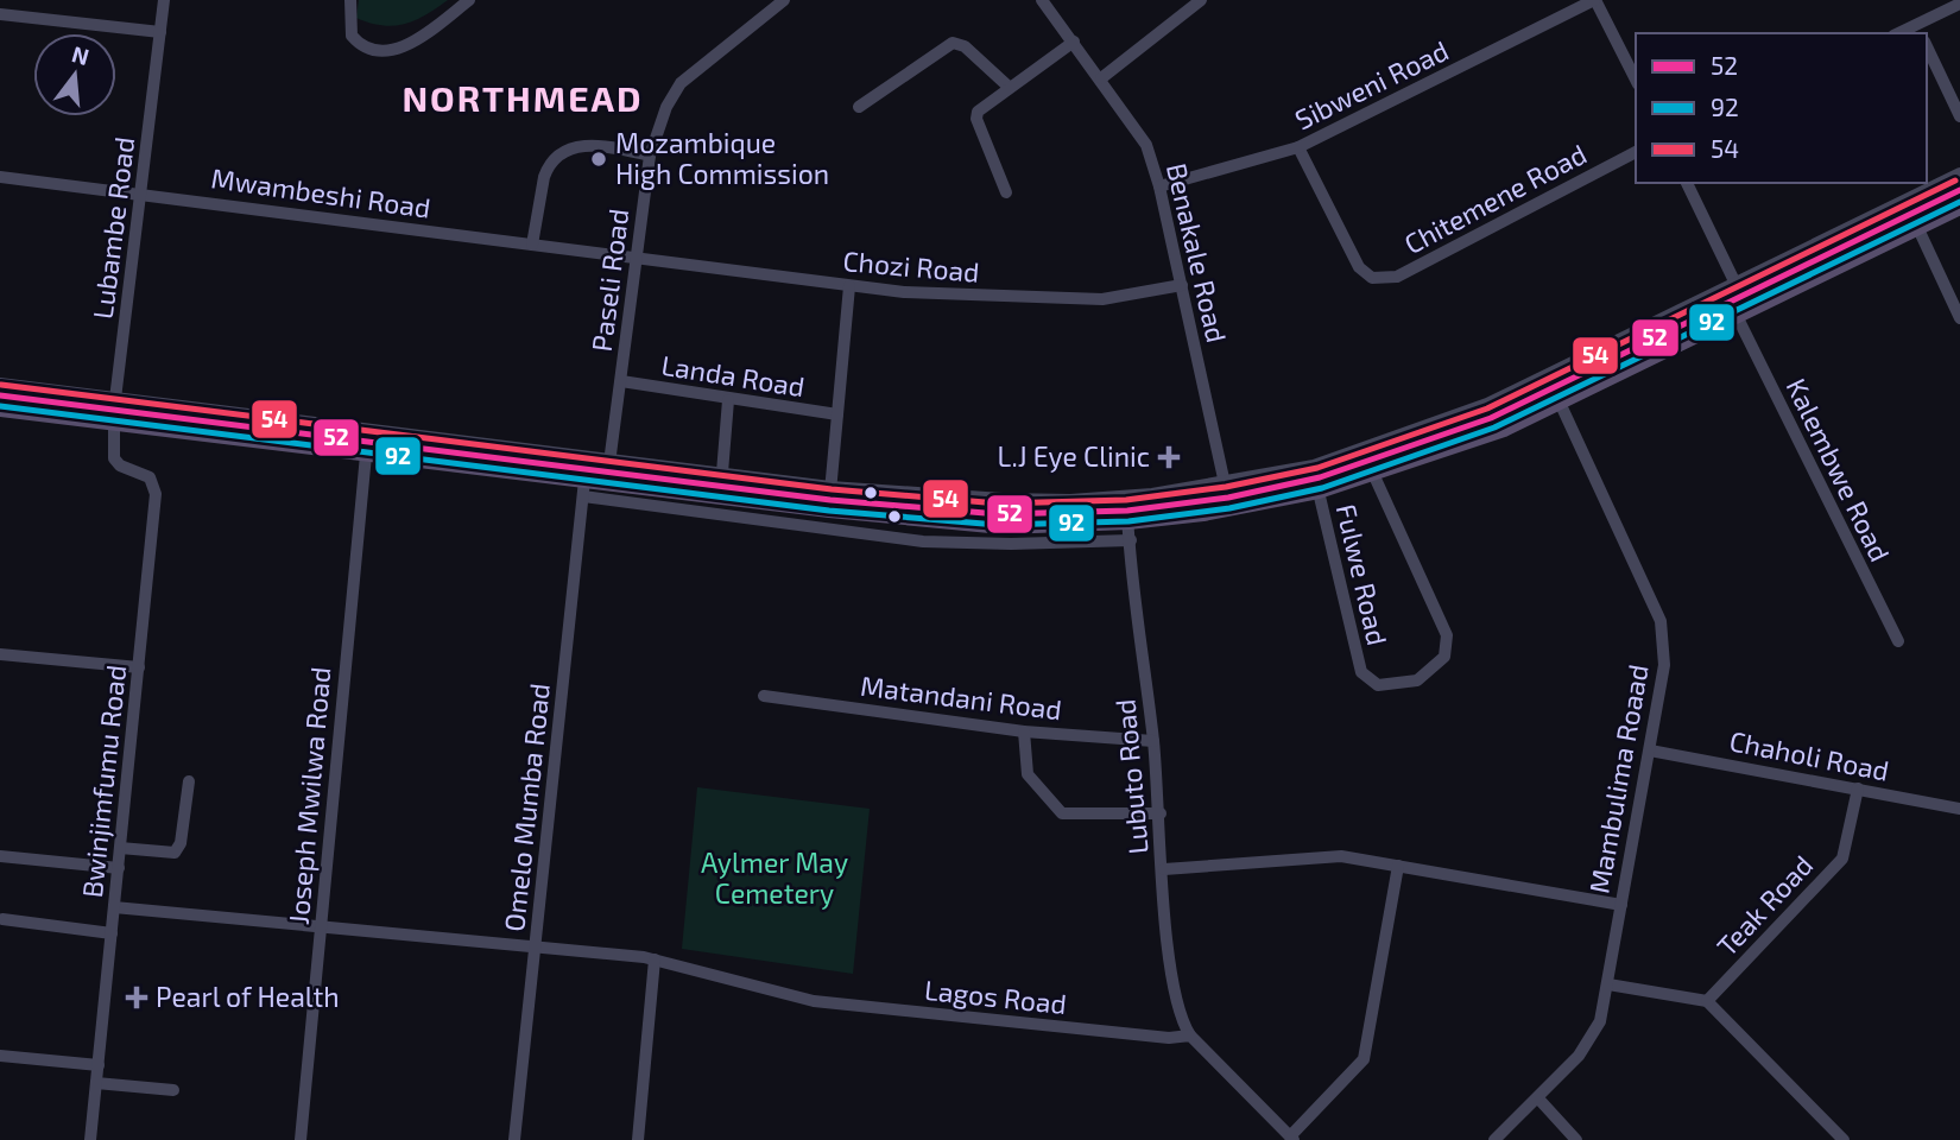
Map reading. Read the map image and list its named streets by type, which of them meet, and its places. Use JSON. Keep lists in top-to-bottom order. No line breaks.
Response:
{"streets":{"street":["Sibweni Road","Mwambeshi Road","Chitemene Road","Lubambe Road","Benakale Road","Chozi Road","Paseli Road","Landa Road","Kalembwe Road","Fulwe Road","Matandani Road","Chaholi Road","Lubuto Road","Mambulima Roaad","Bwinjimfumu Road","Joseph Mwilwa Road","Omelo Mumba Road","Teak Road","Lagos Road"]},"crossings":[["Sibweni Road","Chitemene Road"],["Sibweni Road","Benakale Road"],["Mwambeshi Road","Lubambe Road"],["Mwambeshi Road","Chozi Road"],["Mwambeshi Road","Paseli Road"],["Lubambe Road","Bwinjimfumu Road"],["Benakale Road","Chozi Road"],["Chozi Road","Paseli Road"],["Paseli Road","Landa Road"],["Matandani Road","Lubuto Road"],["Chaholi Road","Mambulima Roaad"],["Chaholi Road","Teak Road"],["Lubuto Road","Lagos Road"],["Bwinjimfumu Road","Lagos Road"],["Joseph Mwilwa Road","Lagos Road"],["Omelo Mumba Road","Lagos Road"]],"districts":["NORTHMEAD"],"parks":["Aylmer May Cemetery"],"places":{"other":["Mozambique High Commission"],"health":["L.J Eye Clinic","Pearl of Health"]},"lines":["transit line 54","transit line 52","transit line 92"],"legend":["52","92","54"],"north":"top"}
